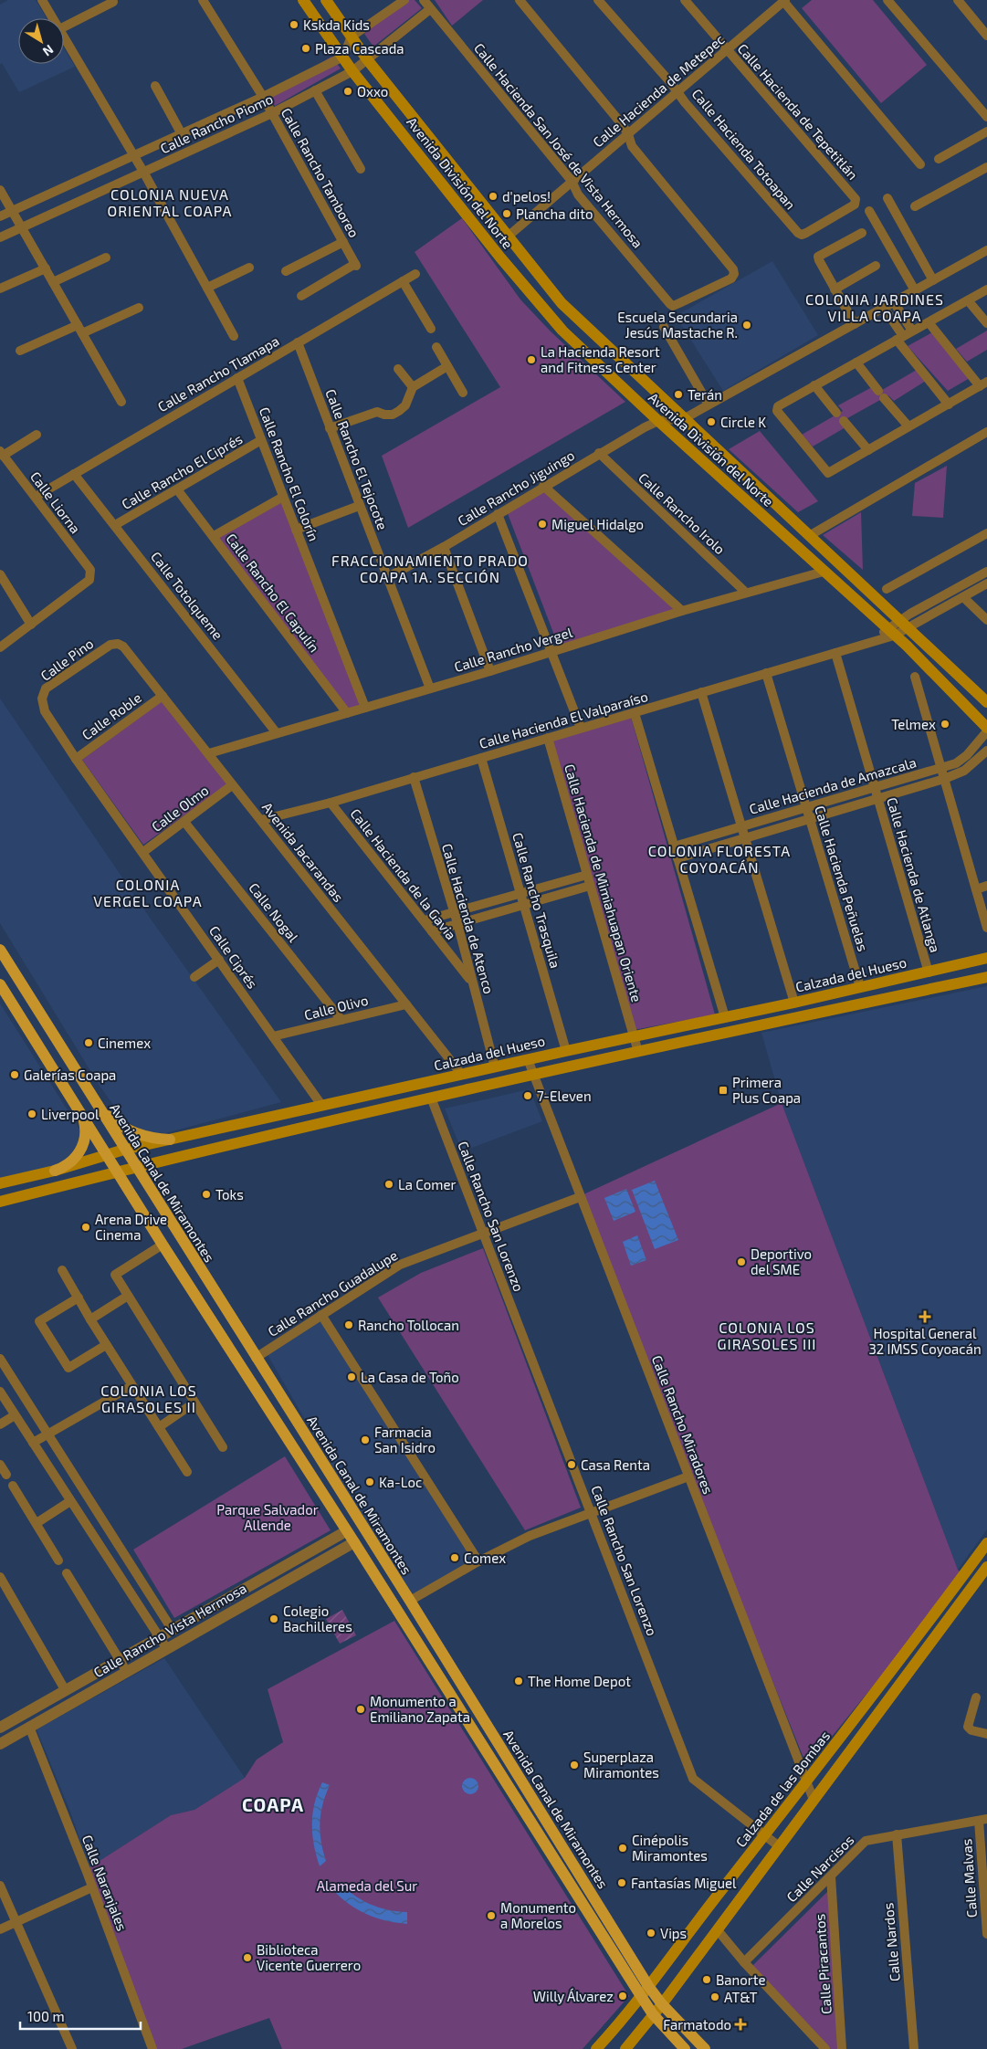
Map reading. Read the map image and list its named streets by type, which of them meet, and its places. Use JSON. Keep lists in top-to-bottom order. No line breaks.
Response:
{"streets":{"main road":["Avenida División del Norte","Calzada del Hueso","Avenida Canal de Miramontes","Calzada de las Bombas"],"street":["Calle Hacienda de Metepec","Calle Hacienda de Tepetitlán","Calle Rancho Piomo","Calle Hacienda San José de Vista Hermosa","Calle Hacienda Totoapan","Calle Rancho Tamboreo","Calle Rancho Tlamapa","Calle Rancho El Tejocote","Calle Rancho El Ciprés","Calle Rancho El Colorín","Calle Rancho Jiguingo","Calle Liorna","Calle Rancho Irolo","Calle Rancho El Capulín","Calle Totolqueme","Calle Rancho Vergel","Calle Pino","Calle Roble","Calle Hacienda El Valparaíso","Calle Hacienda de Amazcala","Calle Olmo","Avenida Jacarandas","Calle Hacienda de la Gavia","Calle Hacienda de Atlanga","Calle Hacienda Peñuelas","Calle Hacienda de Mimiahuapan Oriente","Calle Rancho Trasquila","Calle Nogal","Calle Hacienda de Atenco","Calle Ciprés","Calle Olivo","Calle Rancho San Lorenzo","Calle Rancho Guadalupe","Calle Rancho Miradores","Calle Rancho Vista Hermosa","Calle Narcisos","Calle Malvas","Calle Naranjales","Calle Nardos","Calle Piracantos"]},"crossings":[["Calle Hacienda de Metepec","Calle Hacienda de Tepetitlán"],["Calle Hacienda de Metepec","Calle Hacienda San José de Vista Hermosa"],["Calle Hacienda de Metepec","Calle Hacienda Totoapan"],["Calle Hacienda de Metepec","Avenida División del Norte"],["Calle Hacienda de Tepetitlán","Calle Hacienda Totoapan"],["Calle Rancho Piomo","Calle Hacienda San José de Vista Hermosa"],["Calle Rancho Piomo","Calle Rancho Tamboreo"],["Calle Rancho Piomo","Avenida División del Norte"],["Avenida División del Norte","Calle Rancho Jiguingo"],["Avenida División del Norte","Calle Rancho Vergel"],["Avenida División del Norte","Calle Hacienda El Valparaíso"],["Calle Rancho Tlamapa","Calle Rancho El Tejocote"],["Calle Rancho Tlamapa","Calle Rancho El Colorín"],["Calle Rancho Tlamapa","Calle Liorna"],["Calle Rancho Tlamapa","Calle Totolqueme"],["Calle Rancho El Tejocote","Calle Rancho Jiguingo"],["Calle Rancho El Tejocote","Calle Rancho Vergel"],["Calle Rancho El Ciprés","Calle Rancho El Colorín"],["Calle Rancho El Ciprés","Calle Rancho El Capulín"],["Calle Rancho El Ciprés","Calle Totolqueme"],["Calle Rancho El Colorín","Calle Rancho Vergel"],["Calle Rancho Jiguingo","Calle Rancho Irolo"],["Calle Rancho Irolo","Calle Rancho Vergel"],["Calle Rancho El Capulín","Calle Rancho Vergel"],["Calle Totolqueme","Calle Rancho Vergel"],["Calle Rancho Vergel","Avenida Jacarandas"],["Calle Pino","Avenida Jacarandas"],["Calle Pino","Calle Ciprés"],["Calle Roble","Avenida Jacarandas"],["Calle Roble","Calle Ciprés"],["Calle Hacienda El Valparaíso","Avenida Jacarandas"],["Calle Hacienda El Valparaíso","Calle Hacienda de la Gavia"],["Calle Hacienda El Valparaíso","Calle Hacienda de Atlanga"],["Calle Hacienda El Valparaíso","Calle Hacienda Peñuelas"],["Calle Hacienda El Valparaíso","Calle Hacienda de Mimiahuapan Oriente"],["Calle Hacienda El Valparaíso","Calle Rancho Trasquila"],["Calle Hacienda El Valparaíso","Calle Hacienda de Atenco"],["Calle Hacienda de Amazcala","Calle Hacienda de Atlanga"],["Calle Hacienda de Amazcala","Calle Hacienda Peñuelas"],["Calle Olmo","Avenida Jacarandas"],["Calle Olmo","Calle Nogal"],["Calle Olmo","Calle Ciprés"],["Avenida Jacarandas","Calzada del Hueso"],["Avenida Jacarandas","Calle Olivo"],["Calle Hacienda de la Gavia","Calle Hacienda de Atenco"],["Calle Hacienda de Atlanga","Calzada del Hueso"],["Calle Hacienda Peñuelas","Calzada del Hueso"],["Calle Hacienda de Mimiahuapan Oriente","Calzada del Hueso"],["Calle Rancho Trasquila","Calzada del Hueso"],["Calle Nogal","Calle Olivo"],["Calle Hacienda de Atenco","Calzada del Hueso"],["Calle Ciprés","Calzada del Hueso"],["Calle Ciprés","Calle Olivo"],["Calzada del Hueso","Avenida Canal de Miramontes"],["Calzada del Hueso","Calle Rancho Miradores"],["Avenida Canal de Miramontes","Calle Rancho Guadalupe"],["Avenida Canal de Miramontes","Calle Rancho Vista Hermosa"],["Avenida Canal de Miramontes","Calzada de las Bombas"],["Calle Rancho San Lorenzo","Calle Rancho Guadalupe"],["Calle Rancho San Lorenzo","Calzada de las Bombas"],["Calle Rancho Guadalupe","Calle Rancho Miradores"],["Calle Rancho Miradores","Calzada de las Bombas"],["Calle Rancho Vista Hermosa","Calle Naranjales"],["Calle Narcisos","Calle Malvas"],["Calle Narcisos","Calle Nardos"],["Calle Narcisos","Calle Piracantos"]],"districts":["COLONIA NUEVA ORIENTAL COAPA","COLONIA JARDINES VILLA COAPA","FRACCIONAMIENTO PRADO COAPA 1A. SECCIÓN","COLONIA FLORESTA COYOACÁN","COLONIA VERGEL COAPA","COLONIA LOS GIRASOLES III","COLONIA LOS GIRASOLES II","COAPA"],"parks":["Parque Salvador Allende","Alameda del Sur"],"places":{"other":["Kskda Kids","Plaza Cascada","Oxxo","d'pelos!","Plancha dito","Escuela Secundaria Jesús Mastache R.","La Hacienda Resort and Fitness Center","Terán","Circle K","Miguel Hidalgo","Telmex","Cinemex","Galerías Coapa","7-Eleven","Liverpool","La Comer","Toks","Arena Drive Cinema","Deportivo del SME","Rancho Tollocan","La Casa de Toño","Farmacia San Isidro","Casa Renta","Ka-Loc","Comex","Colegio Bachilleres","The Home Depot","Monumento a Emiliano Zapata","Superplaza Miramontes","Cinépolis Miramontes","Fantasías Miguel","Monumento a Morelos","Vips","Biblioteca Vicente Guerrero","Banorte","Willy Álvarez","AT&T"],"transit":["Primera Plus Coapa"],"health":["Hospital General 32 IMSS Coyoacán","Farmatodo"]},"scale_bar":"100 m","north":"bottom right"}
